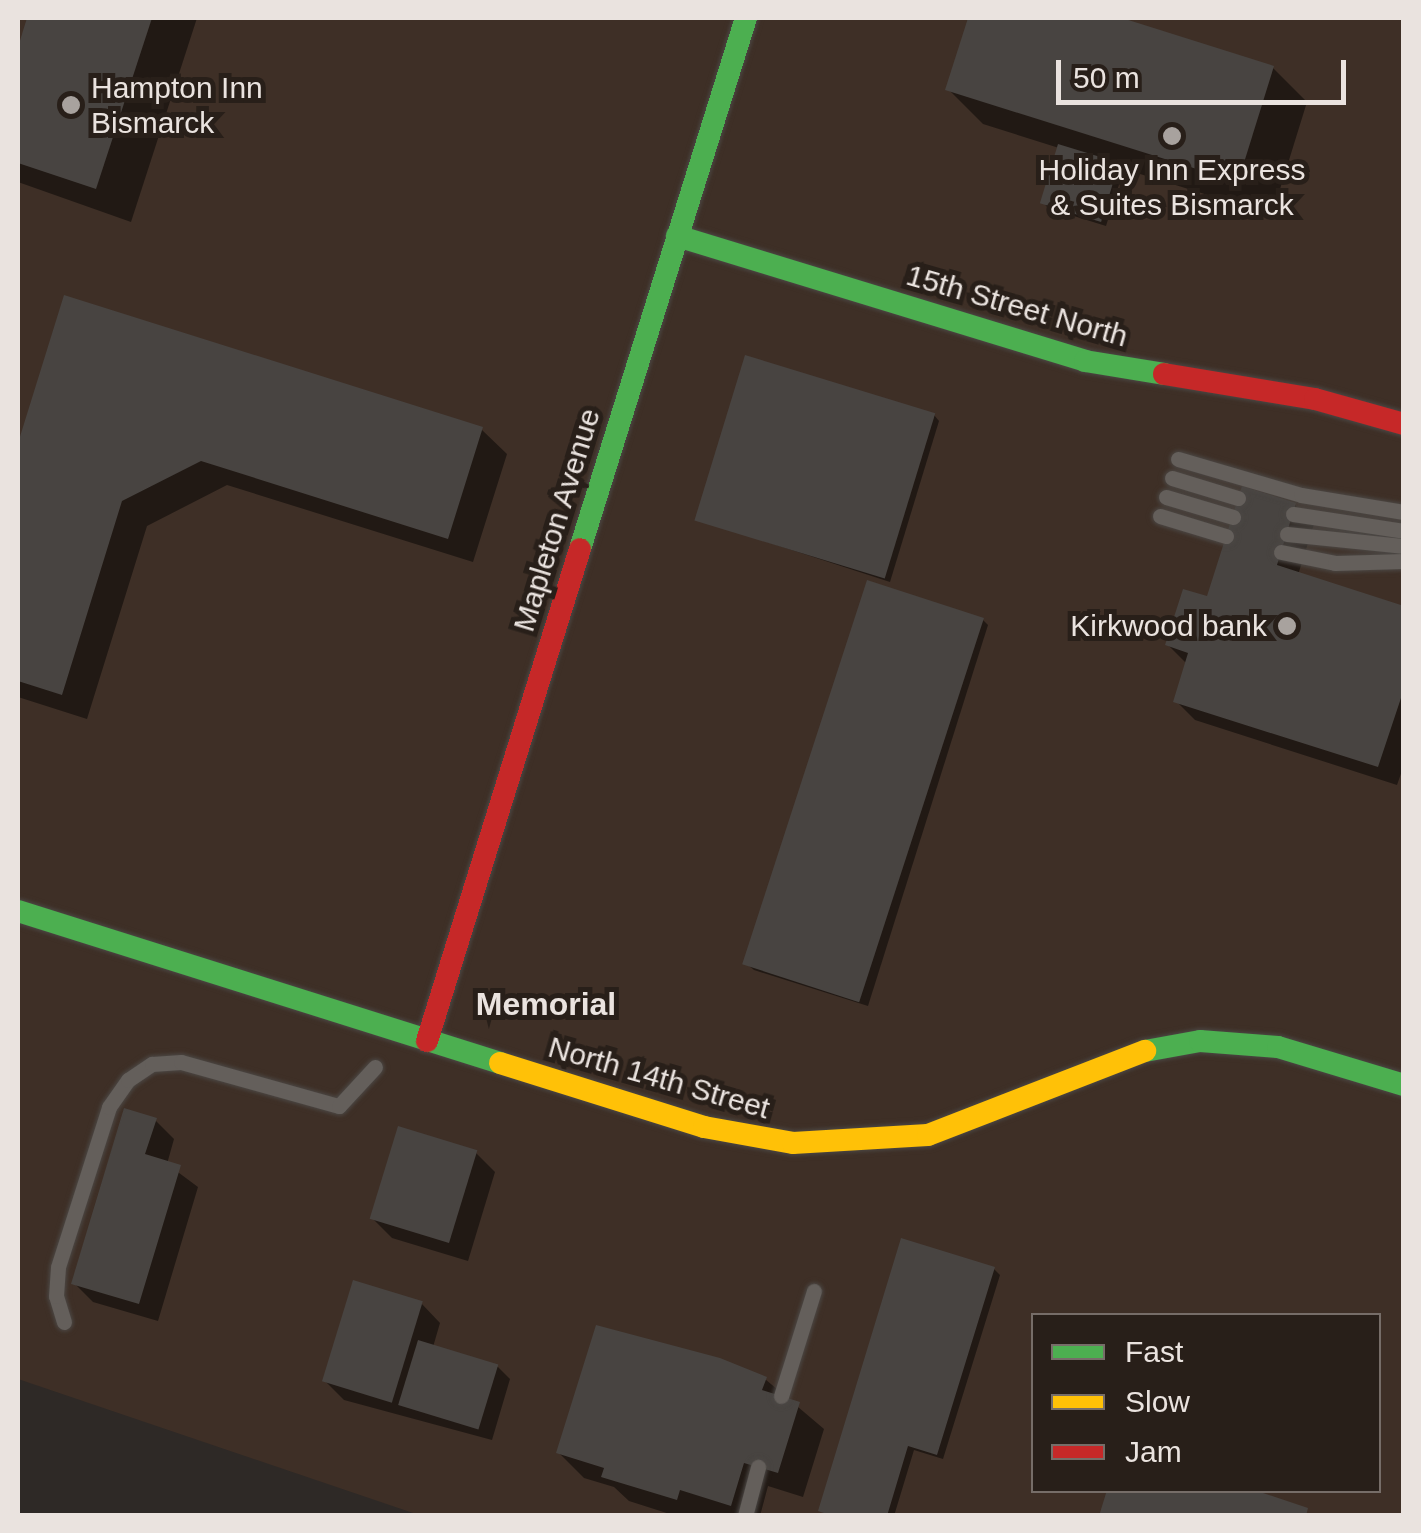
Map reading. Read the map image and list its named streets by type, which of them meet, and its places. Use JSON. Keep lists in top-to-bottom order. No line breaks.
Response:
{"streets":{"street":["15th Street North","Mapleton Avenue","North 14th Street"]},"crossings":[["15th Street North","Mapleton Avenue"],["Mapleton Avenue","North 14th Street"]],"districts":["Memorial"],"places":["Hampton Inn Bismarck","Holiday Inn Express & Suites Bismarck","Kirkwood bank"],"legend":["Fast","Slow","Jam"],"scale_bar":"50 m"}
